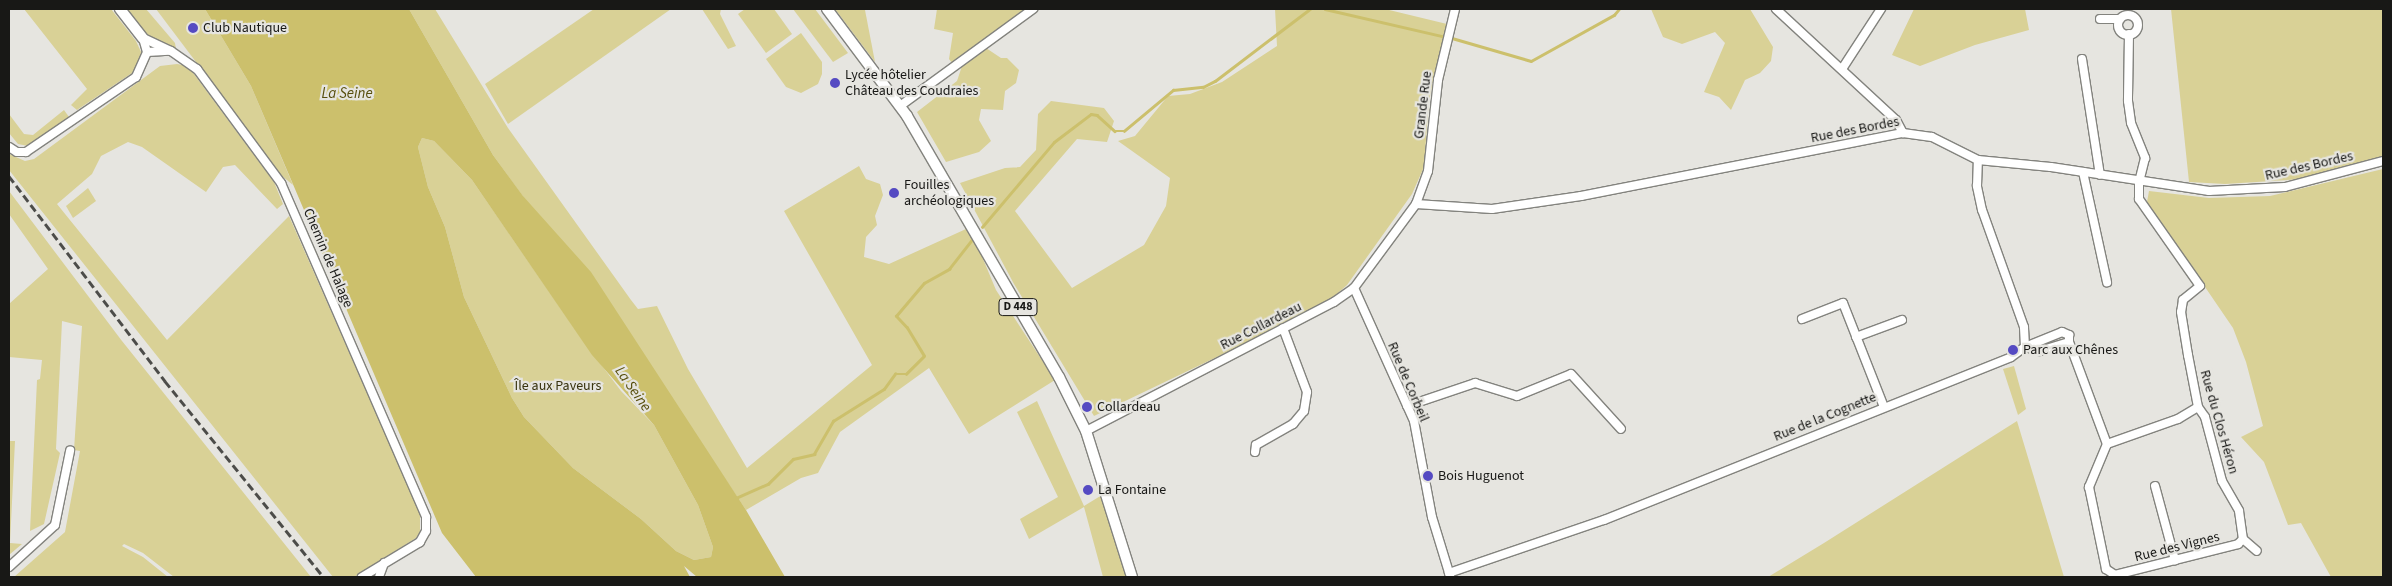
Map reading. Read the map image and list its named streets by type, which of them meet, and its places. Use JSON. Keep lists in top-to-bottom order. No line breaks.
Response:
{"streets":{"main road":["D 448"],"street":["Grande Rue","Rue des Bordes","Chemin de Halage","Rue Collardeau","Rue de Corbeil","Rue de la Cognette","Rue du Clos Héron","Rue des Vignes"]},"crossings":[["Grande Rue","Rue des Bordes"],["Grande Rue","Rue Collardeau"],["Rue des Bordes","Rue Collardeau"],["Rue des Bordes","Rue du Clos Héron"],["D 448","Rue Collardeau"],["Rue Collardeau","Rue de Corbeil"],["Rue de Corbeil","Rue de la Cognette"],["Rue du Clos Héron","Rue des Vignes"]],"water":["La Seine"],"parks":["Île aux Paveurs"],"places":["Club Nautique","Lycée hôtelier Château des Coudraies","Fouilles archéologiques","Parc aux Chênes","Collardeau","Bois Huguenot","La Fontaine"]}
